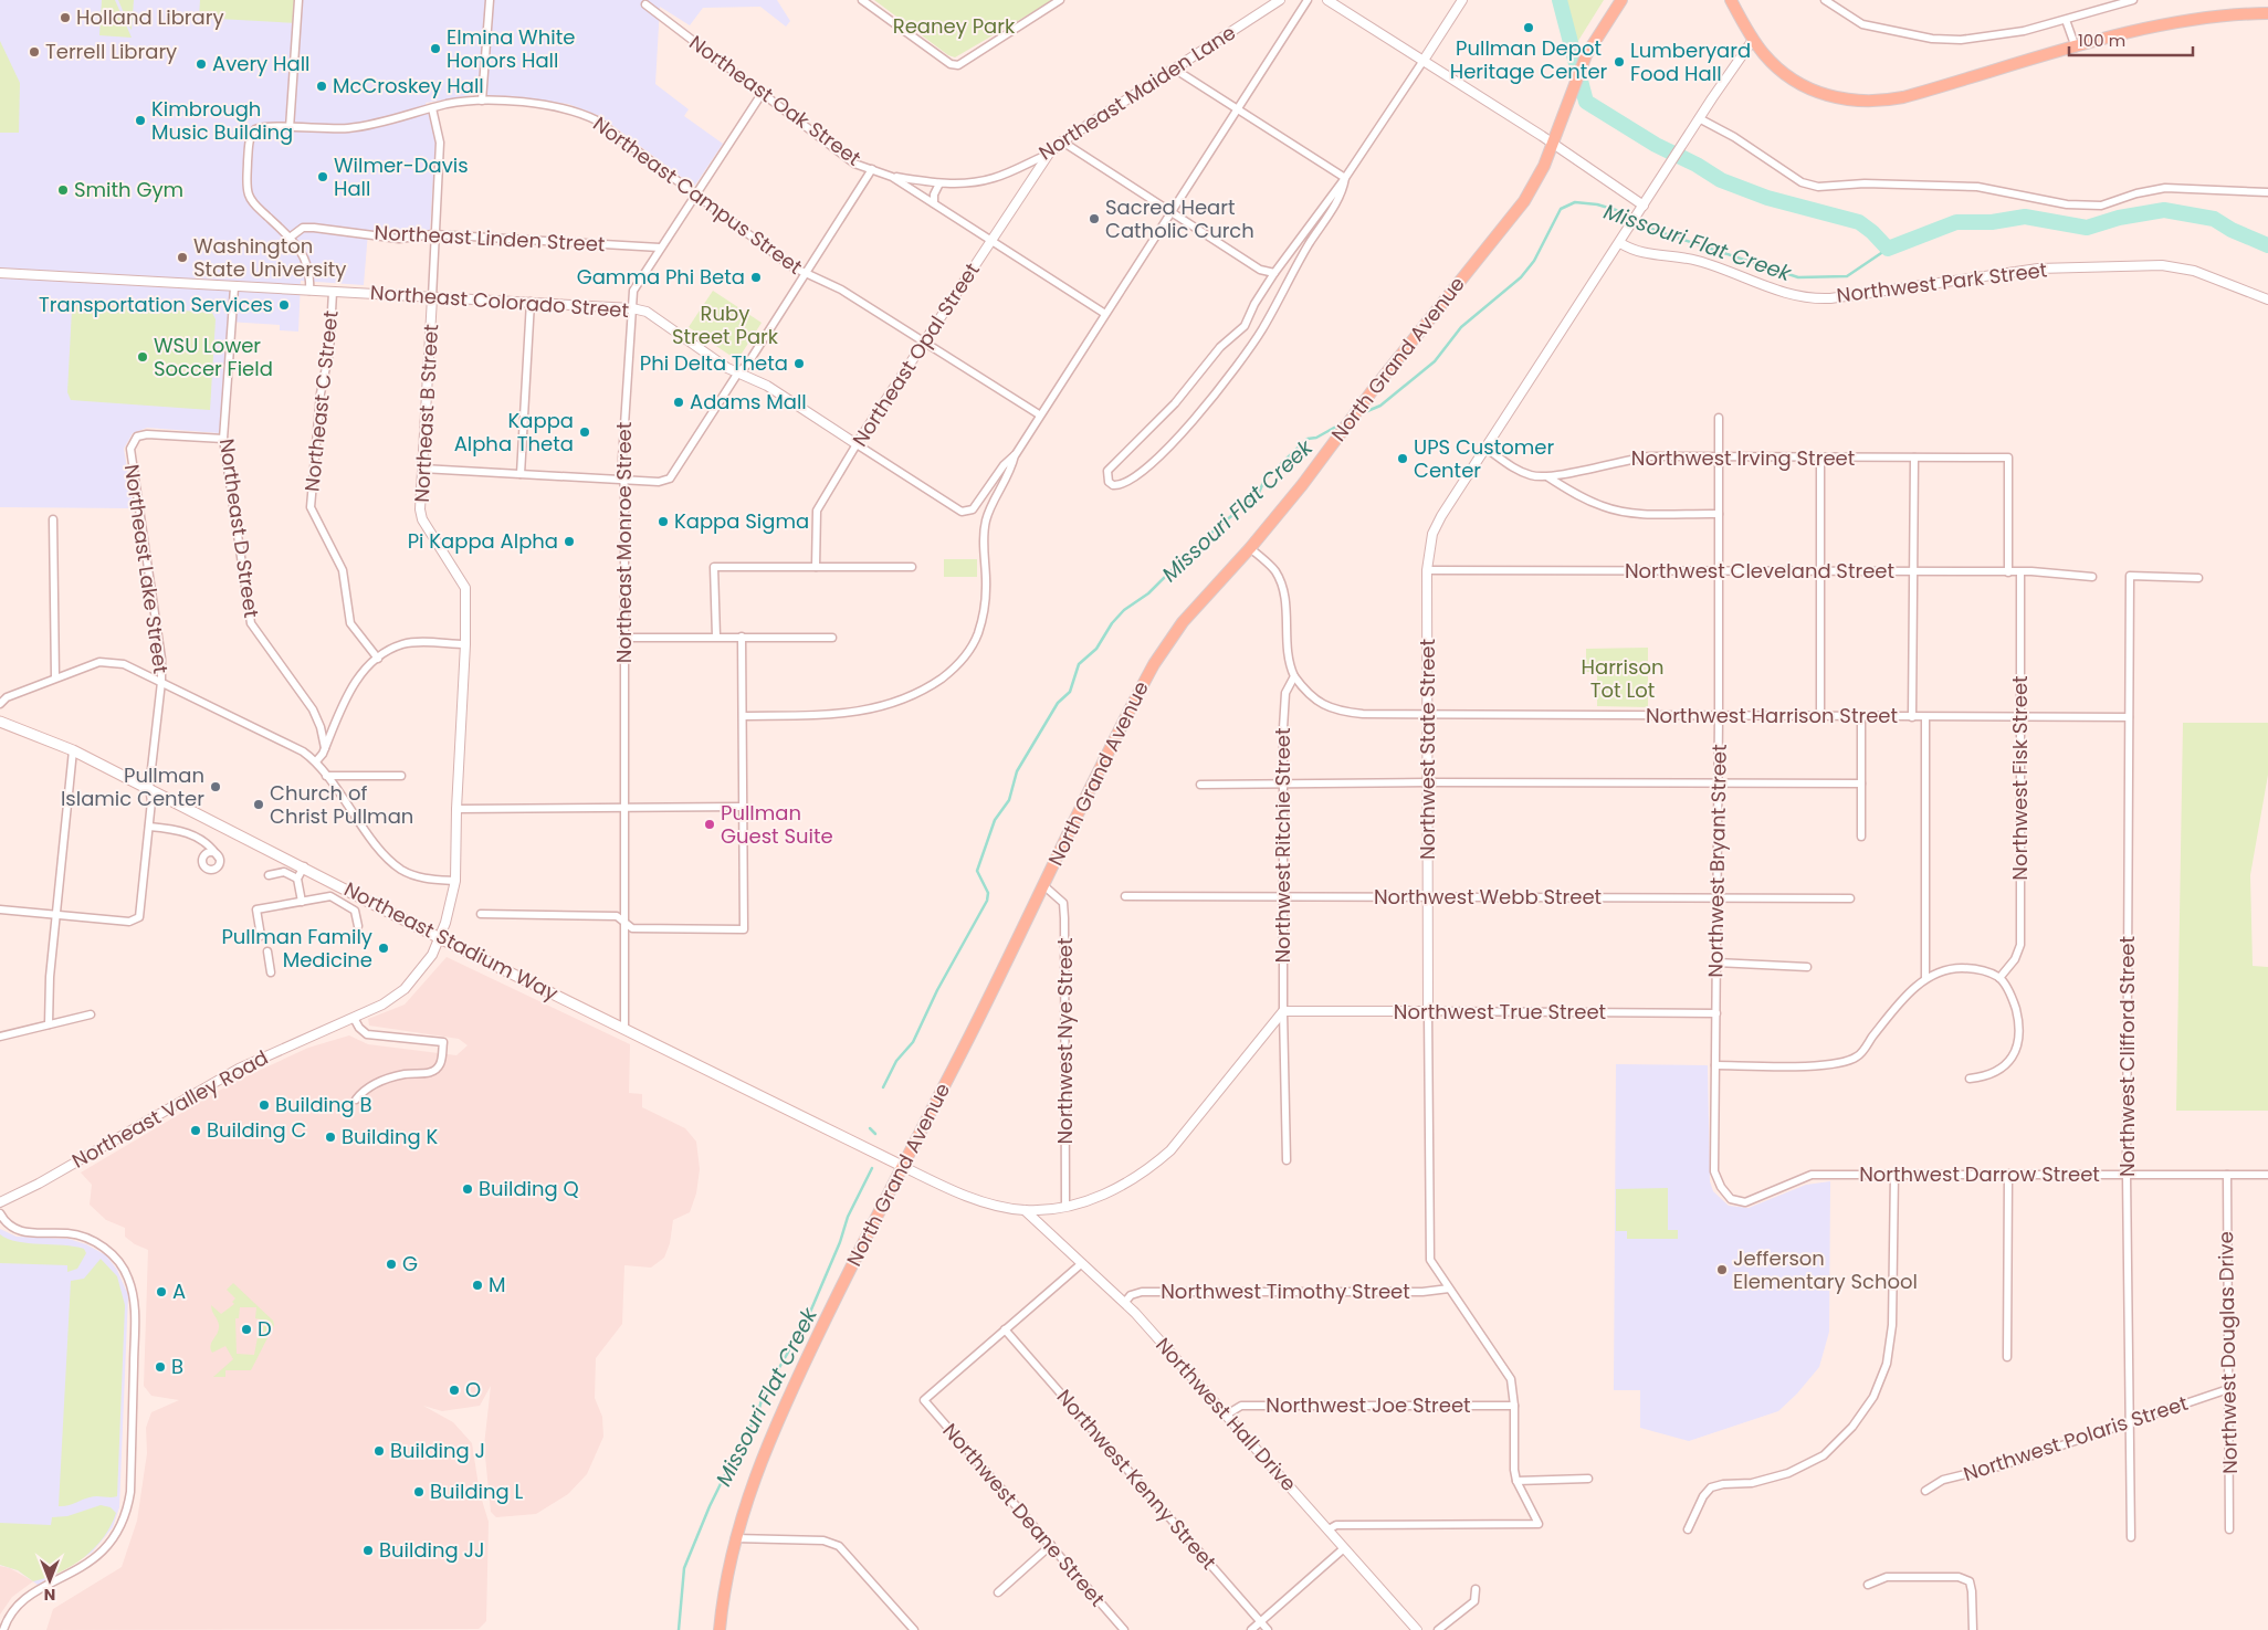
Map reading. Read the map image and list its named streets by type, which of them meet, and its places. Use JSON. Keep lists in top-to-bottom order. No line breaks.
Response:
{"streets":{"main road":["North Grand Avenue","Northeast Stadium Way"],"street":["Northeast Maiden Lane","Northeast Oak Street","Northeast Campus Street","Northeast Linden Street","Northwest Park Street","Northeast Colorado Street","Northeast Opal Street","Northeast C Street","Northeast B Street","Northwest Irving Street","Northeast D Street","Northeast Monroe Street","Northeast Lake Street","Northwest Cleveland Street","Northwest Harrison Street","Northwest State Street","Northwest Fisk Street","Northwest Ritchie Street","Northwest Bryant Street","Northwest Webb Street","Northwest True Street","Northwest Nye Street","Northwest Clifford Street","Northeast Valley Road","Northwest Darrow Street","Northwest Timothy Street","Northwest Douglas Drive","Northwest Joe Street","Northwest Hall Drive","Northwest Polaris Street","Northwest Kenny Street","Northwest Deane Street"]},"crossings":[["Northeast Maiden Lane","Northeast Oak Street"],["Northeast Maiden Lane","Northeast Opal Street"],["Northeast Oak Street","Northeast Opal Street"],["Northeast Oak Street","Northeast Monroe Street"],["Northeast Campus Street","Northeast Linden Street"],["Northeast Campus Street","Northeast Opal Street"],["Northeast Campus Street","Northeast B Street"],["Northeast Campus Street","Northeast Monroe Street"],["Northeast Linden Street","Northeast B Street"],["Northeast Linden Street","Northeast Monroe Street"],["Northwest Park Street","Northwest State Street"],["Northeast Colorado Street","Northeast Opal Street"],["Northeast Colorado Street","Northeast C Street"],["Northeast Colorado Street","Northeast B Street"],["Northeast Colorado Street","Northeast D Street"],["Northeast Colorado Street","Northeast Monroe Street"],["North Grand Avenue","Northeast Stadium Way"],["North Grand Avenue","Northwest Nye Street"],["Northeast B Street","Northeast Stadium Way"],["Northeast B Street","Northeast Valley Road"],["Northwest Irving Street","Northwest Cleveland Street"],["Northwest Irving Street","Northwest State Street"],["Northwest Irving Street","Northwest Bryant Street"],["Northeast D Street","Northeast Lake Street"],["Northeast Monroe Street","Northeast Stadium Way"],["Northeast Lake Street","Northeast Stadium Way"],["Northwest Cleveland Street","Northwest State Street"],["Northwest Cleveland Street","Northwest Fisk Street"],["Northwest Cleveland Street","Northwest Bryant Street"],["Northwest Harrison Street","Northwest State Street"],["Northwest Harrison Street","Northwest Fisk Street"],["Northwest Harrison Street","Northwest Ritchie Street"],["Northwest Harrison Street","Northwest Bryant Street"],["Northwest Harrison Street","Northwest Clifford Street"],["Northwest State Street","Northwest Webb Street"],["Northwest State Street","Northwest True Street"],["Northwest State Street","Northwest Timothy Street"],["Northwest State Street","Northwest Joe Street"],["Northwest State Street","Northwest Hall Drive"],["Northwest Ritchie Street","Northwest Webb Street"],["Northwest Ritchie Street","Northwest True Street"],["Northwest Bryant Street","Northwest Webb Street"],["Northwest Bryant Street","Northwest True Street"],["Northwest Bryant Street","Northwest Darrow Street"],["Northeast Stadium Way","Northeast Valley Road"],["Northwest Clifford Street","Northwest Darrow Street"],["Northwest Clifford Street","Northwest Polaris Street"],["Northwest Darrow Street","Northwest Douglas Drive"],["Northwest Timothy Street","Northwest Hall Drive"],["Northwest Douglas Drive","Northwest Polaris Street"],["Northwest Joe Street","Northwest Hall Drive"],["Northwest Kenny Street","Northwest Deane Street"]],"water":["Missouri Flat Creek"],"parks":["Reaney Park","Ruby Street Park","Harrison Tot Lot"],"places":["Holland Library","Pullman Depot Heritage Center","Elmina White Honors Hall","Terrell Library","Lumberyard Food Hall","Avery Hall","McCroskey Hall","Kimbrough Music Building","Wilmer-Davis Hall","Smith Gym","Sacred Heart Catholic Curch","Washington State University","Gamma Phi Beta","Transportation Services","WSU Lower Soccer Field","Phi Delta Theta","Adams Mall","Kappa Alpha Theta","UPS Customer Center","Kappa Sigma","Pi Kappa Alpha","Pullman Islamic Center","Church of Christ Pullman","Pullman Guest Suite","Pullman Family Medicine","Building B","Building C","Building K","Building Q","G","Jefferson Elementary School","M","A","D","B","O","Building J","Building L","Building JJ"],"scale_bar":"100 m","north":"bottom"}
